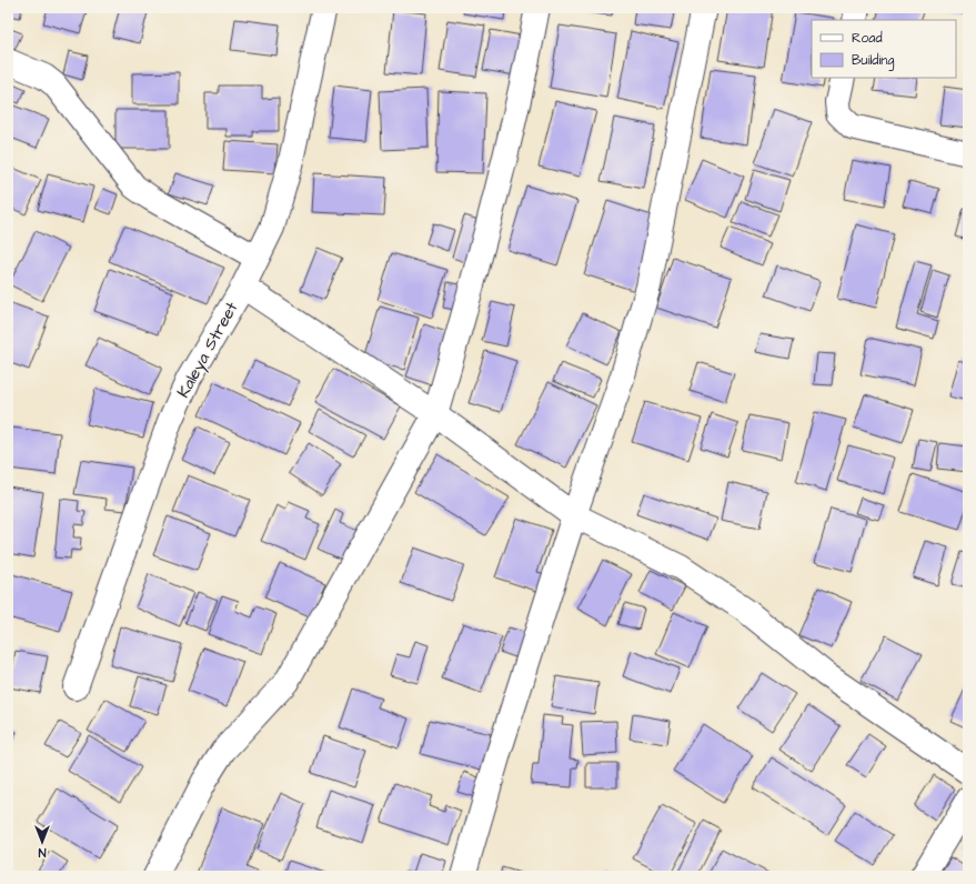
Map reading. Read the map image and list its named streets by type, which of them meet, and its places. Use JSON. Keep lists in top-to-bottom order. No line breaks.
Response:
{"streets":{"street":["Kaleya Street"]},"legend":["Road","Building"],"north":"bottom"}
